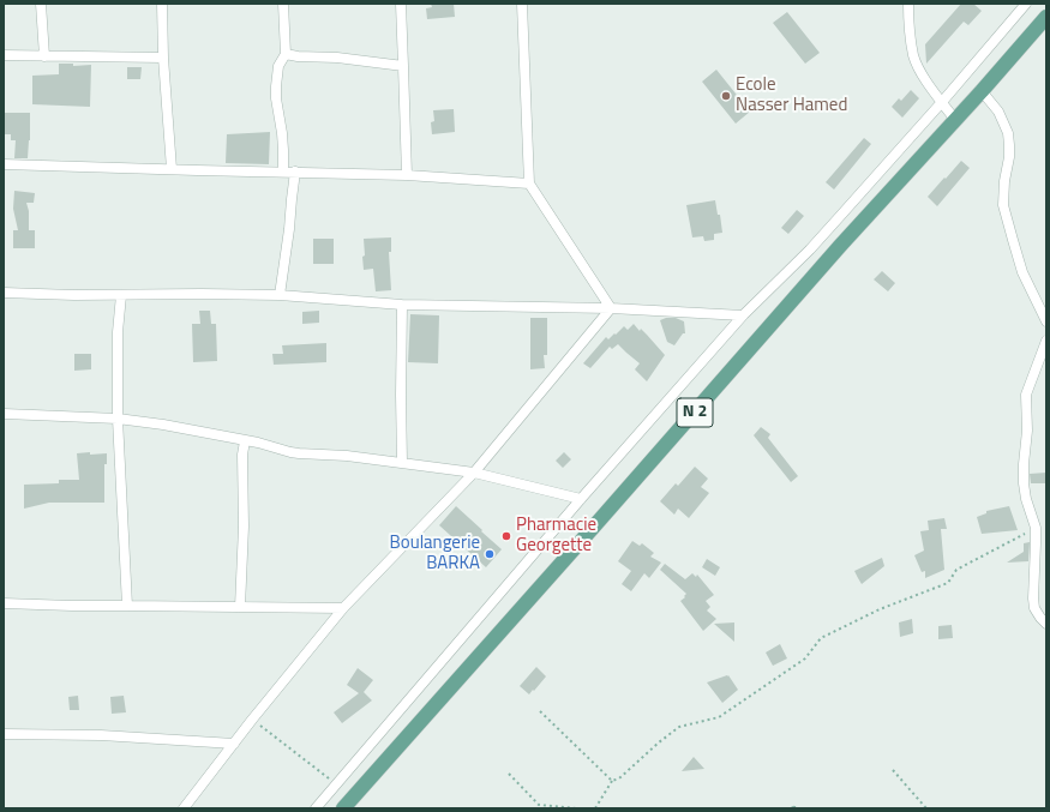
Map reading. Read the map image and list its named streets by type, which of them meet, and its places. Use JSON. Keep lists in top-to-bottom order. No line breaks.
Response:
{"streets":{"main road":["N 2"]},"places":["Ecole Nasser Hamed","Pharmacie Georgette","Boulangerie BARKA"]}
